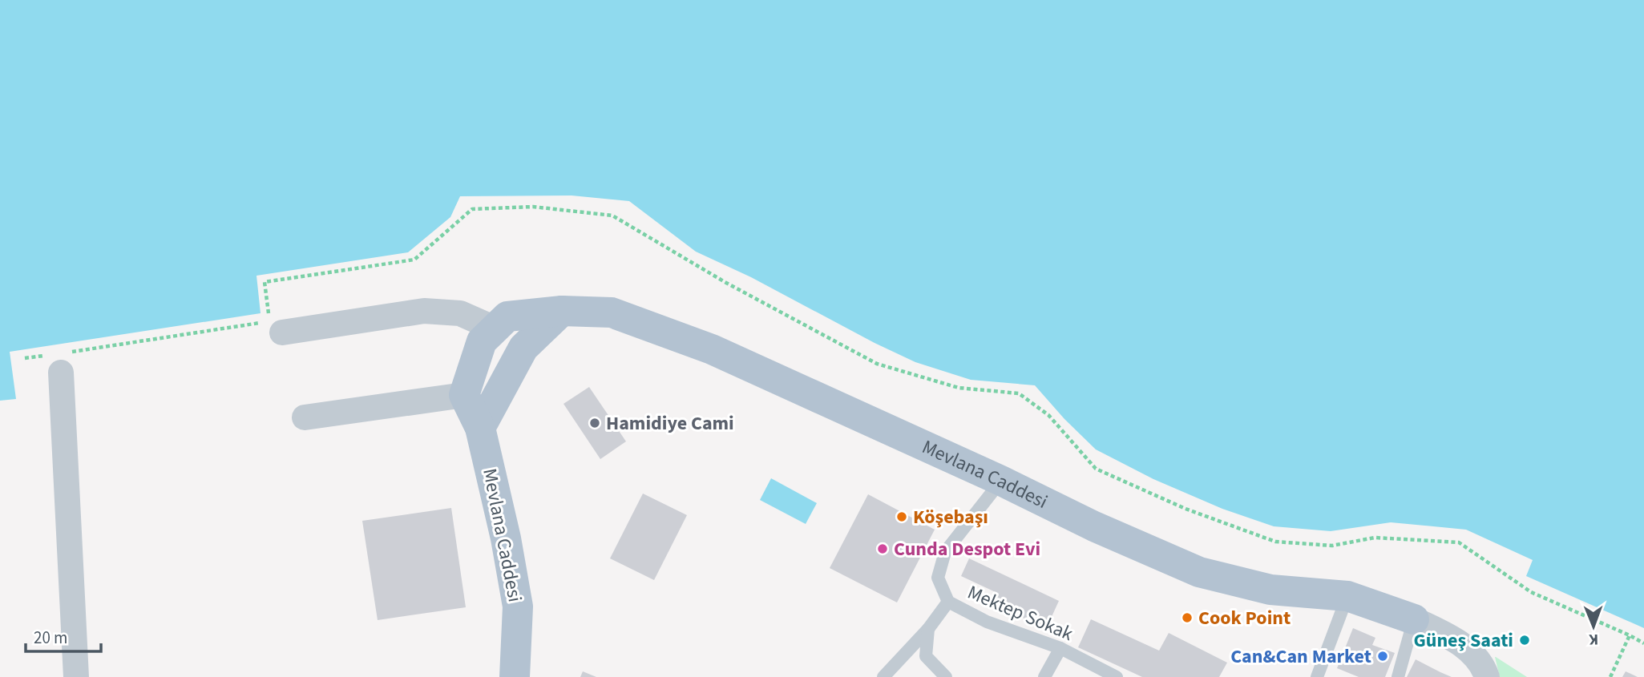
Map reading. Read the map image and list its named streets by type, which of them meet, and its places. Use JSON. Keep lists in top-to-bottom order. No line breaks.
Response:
{"streets":{"main road":["Mevlana Caddesi"],"lane":["Mektep Sokak"]},"crossings":[["Mevlana Caddesi","Mektep Sokak"]],"places":["Hamidiye Cami","Köşebaşı","Cunda Despot Evi","Cook Point","Güneş Saati","Can&Can Market"],"scale_bar":"20 m","north":"bottom"}
